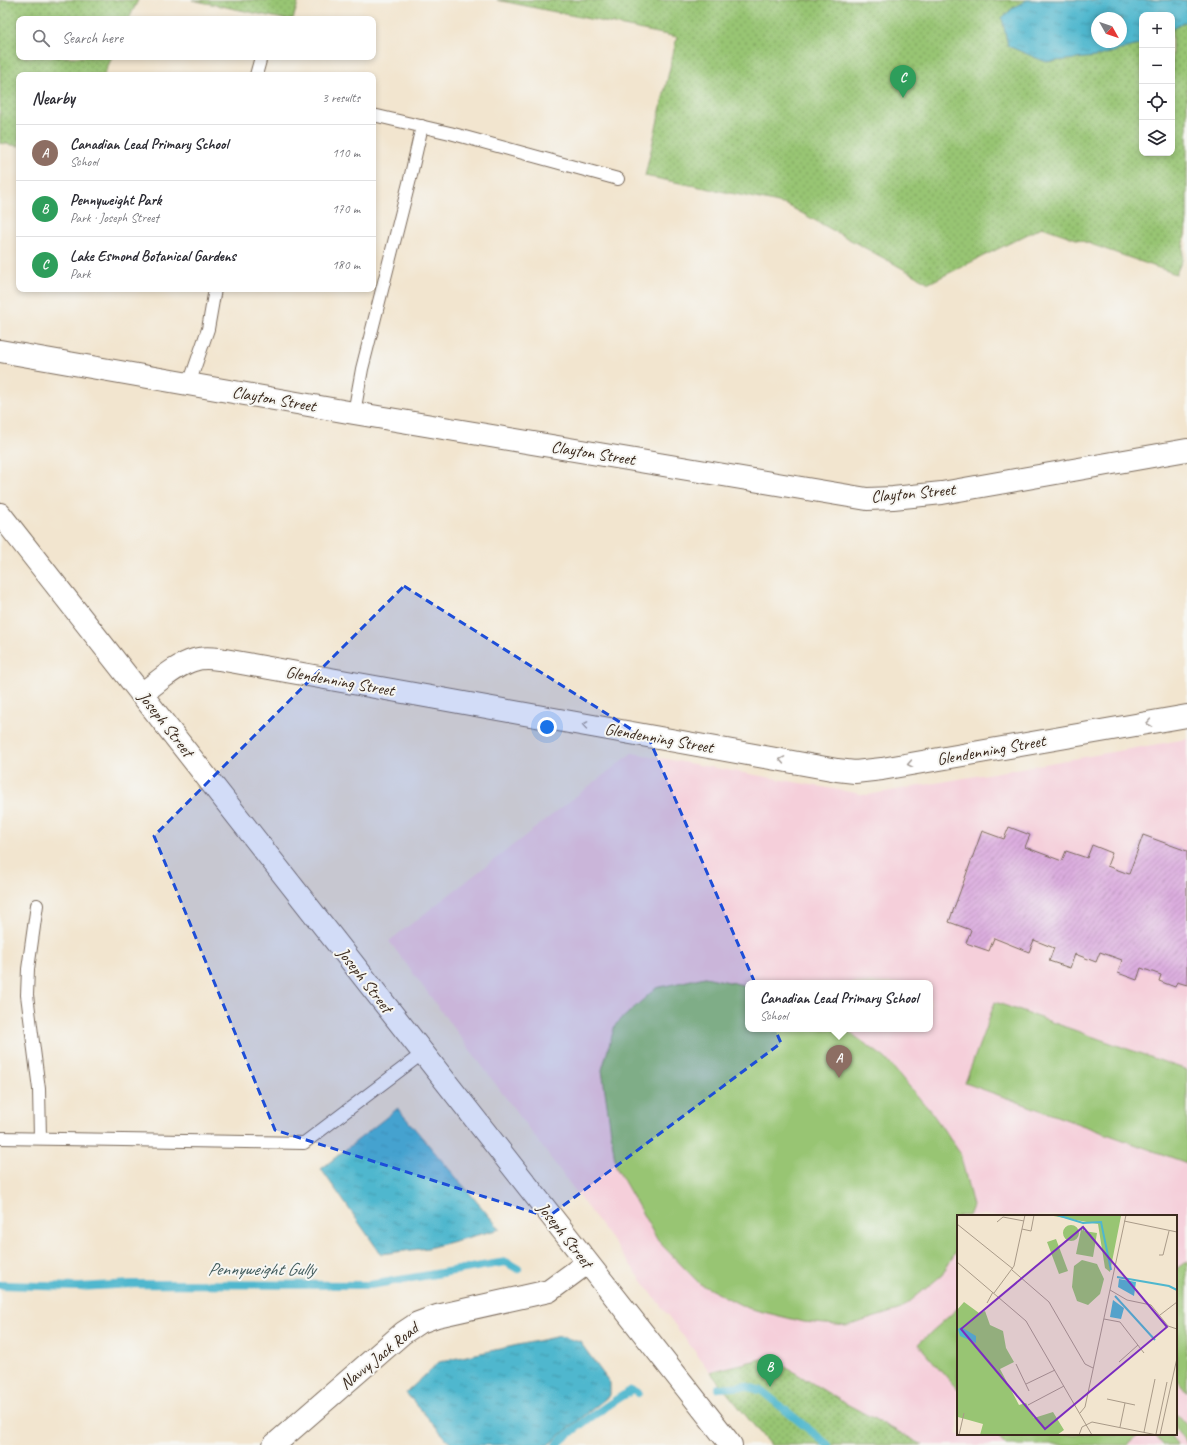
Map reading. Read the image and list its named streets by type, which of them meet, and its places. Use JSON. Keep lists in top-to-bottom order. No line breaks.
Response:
{"streets":{"street":["Clayton Street","Glendenning Street","Joseph Street","Navvy Jack Road"]},"crossings":[["Glendenning Street","Joseph Street"],["Joseph Street","Navvy Jack Road"]],"one_way":["Glendenning Street"],"water":["Pennyweight Gully"],"north":"bottom right","page":{"map_buttons":["+","−"],"search":"Search here","pins":["C","A","B"],"heading":["Nearby","3 results"],"list":[{"mark":"A","name":"Canadian Lead Primary School","note":"School","value":"110 m"},{"mark":"B","name":"Pennyweight Park","note":"Park · Joseph Street","value":"170 m"},{"mark":"C","name":"Lake Esmond Botanical Gardens","note":"Park","value":"180 m"}],"popup":["Canadian Lead Primary School","School"]}}
